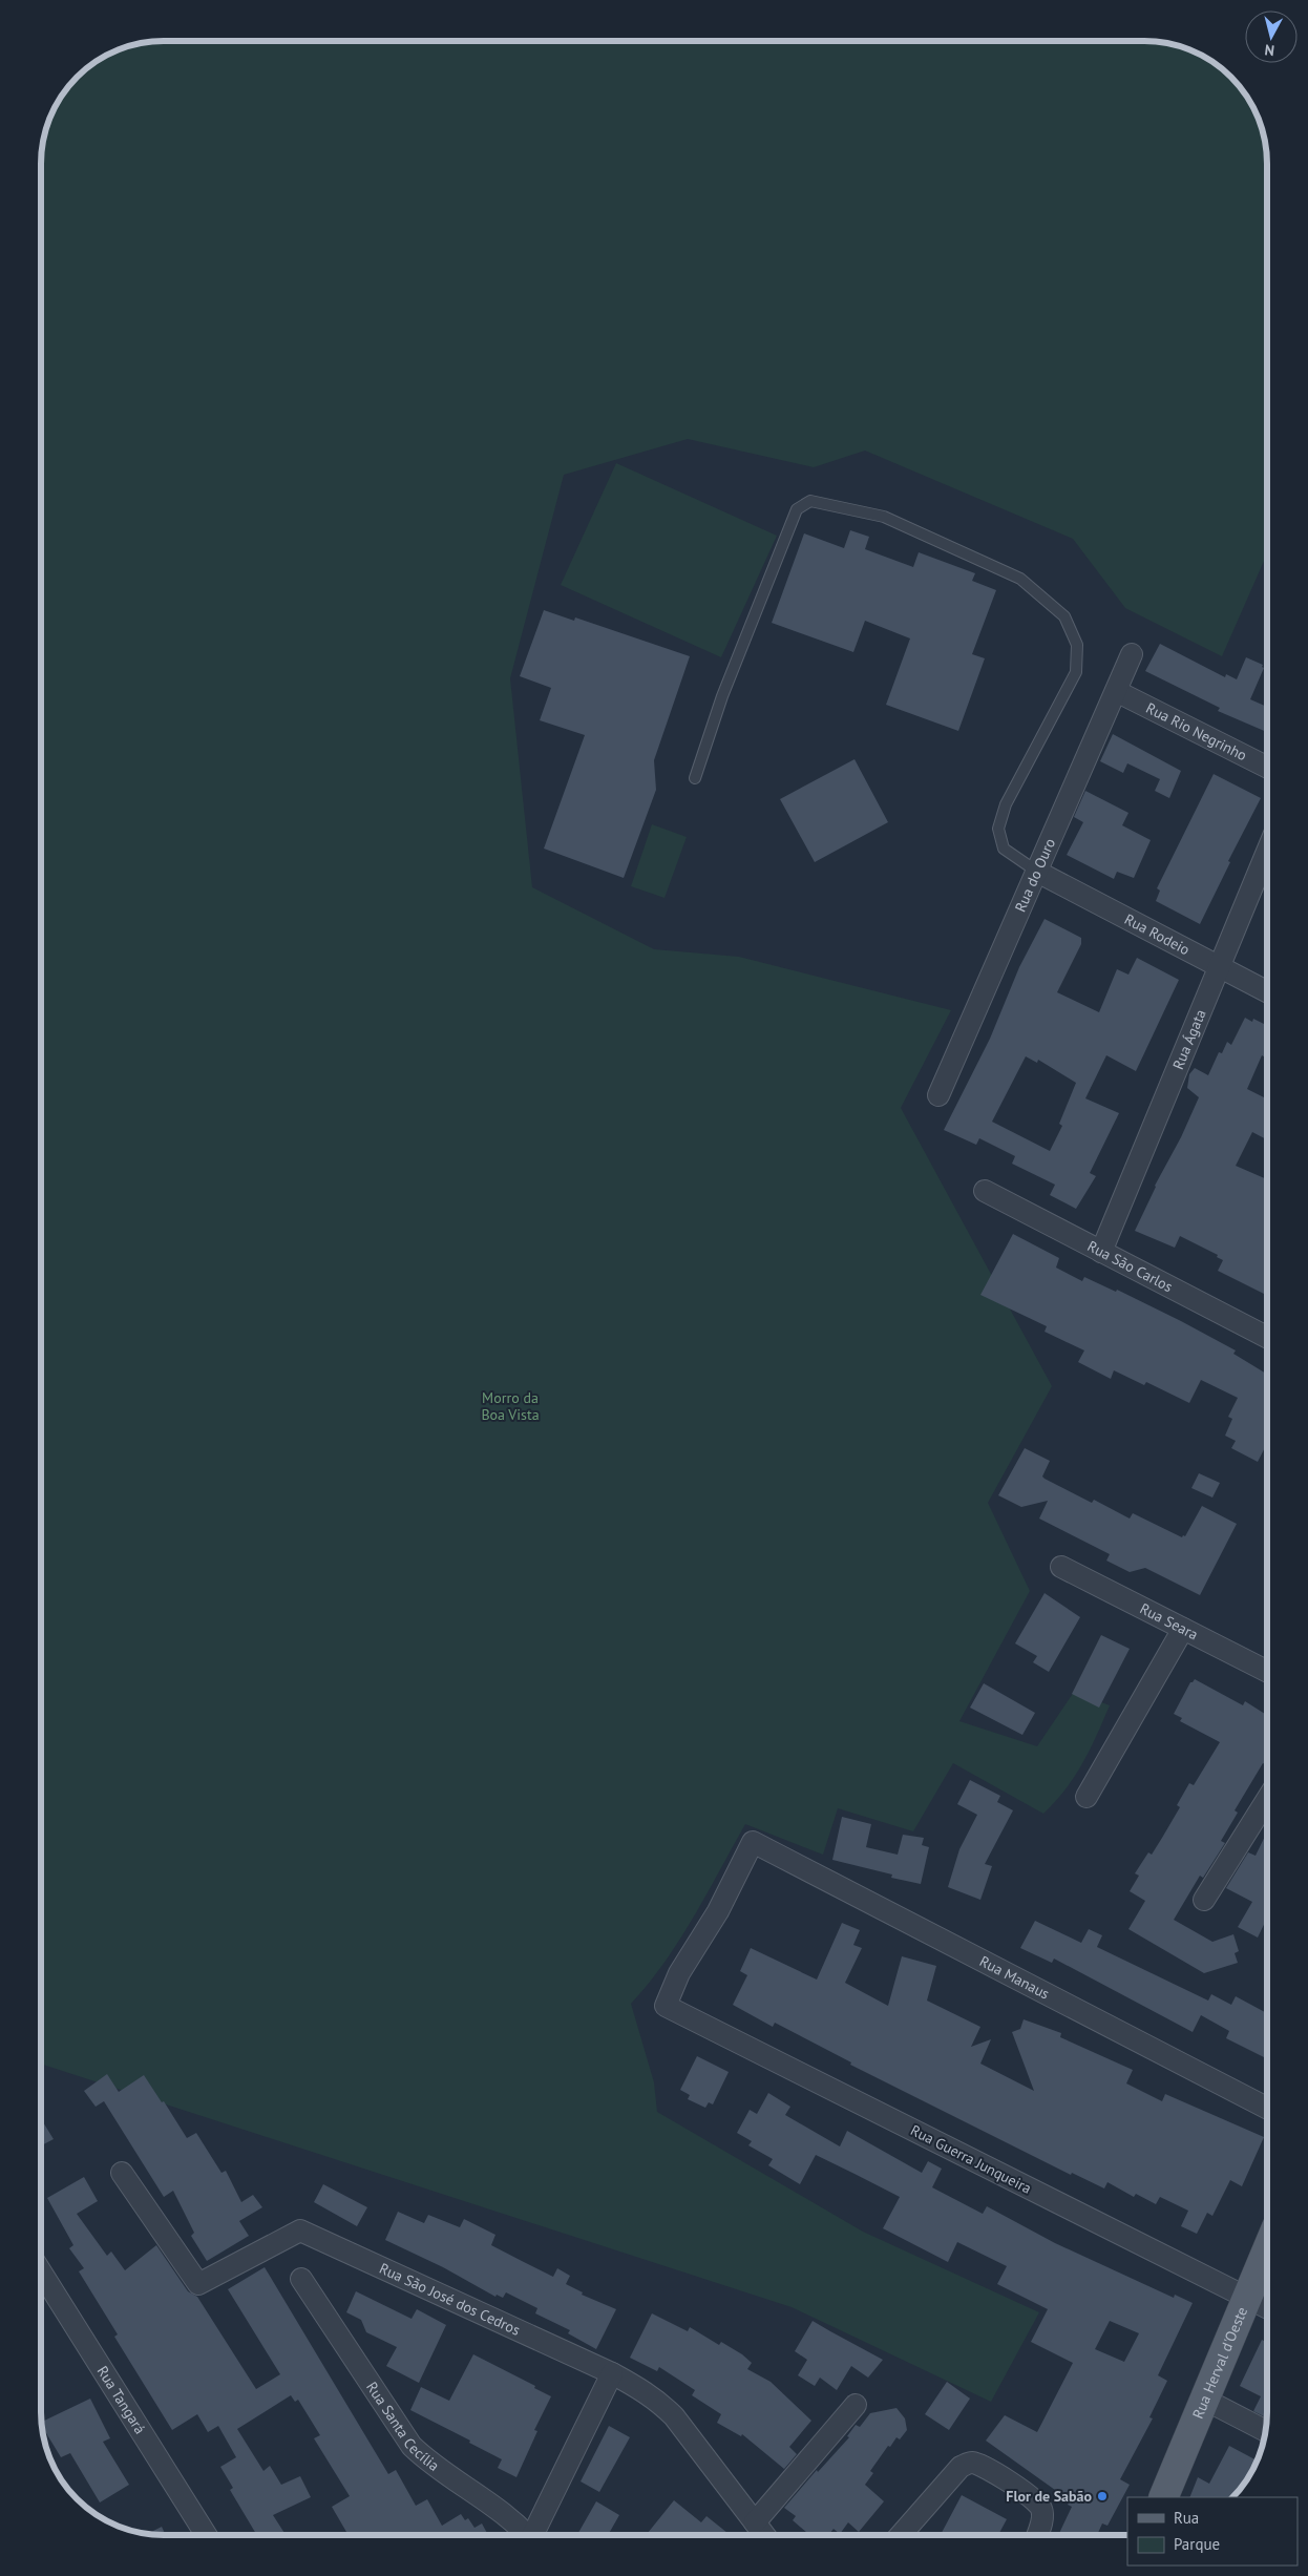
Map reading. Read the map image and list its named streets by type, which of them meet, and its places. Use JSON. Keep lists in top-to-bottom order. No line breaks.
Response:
{"streets":{"main road":["Rua Herval d'Oeste"],"street":["Rua Rio Negrinho","Rua do Ouro","Rua Rodeio","Rua Ágata","Rua São Carlos","Rua Seara","Rua Manaus","Rua Guerra Junqueira","Rua São José dos Cedros","Rua Tangará","Rua Santa Cecília"]},"crossings":[["Rua Rio Negrinho","Rua do Ouro"],["Rua do Ouro","Rua Rodeio"],["Rua Rodeio","Rua Ágata"],["Rua Ágata","Rua São Carlos"],["Rua Manaus","Rua Guerra Junqueira"],["Rua Guerra Junqueira","Rua Herval d'Oeste"]],"parks":["Morro da Boa Vista"],"places":["Flor de Sabão"],"legend":["Rua","Parque"],"north":"bottom"}
